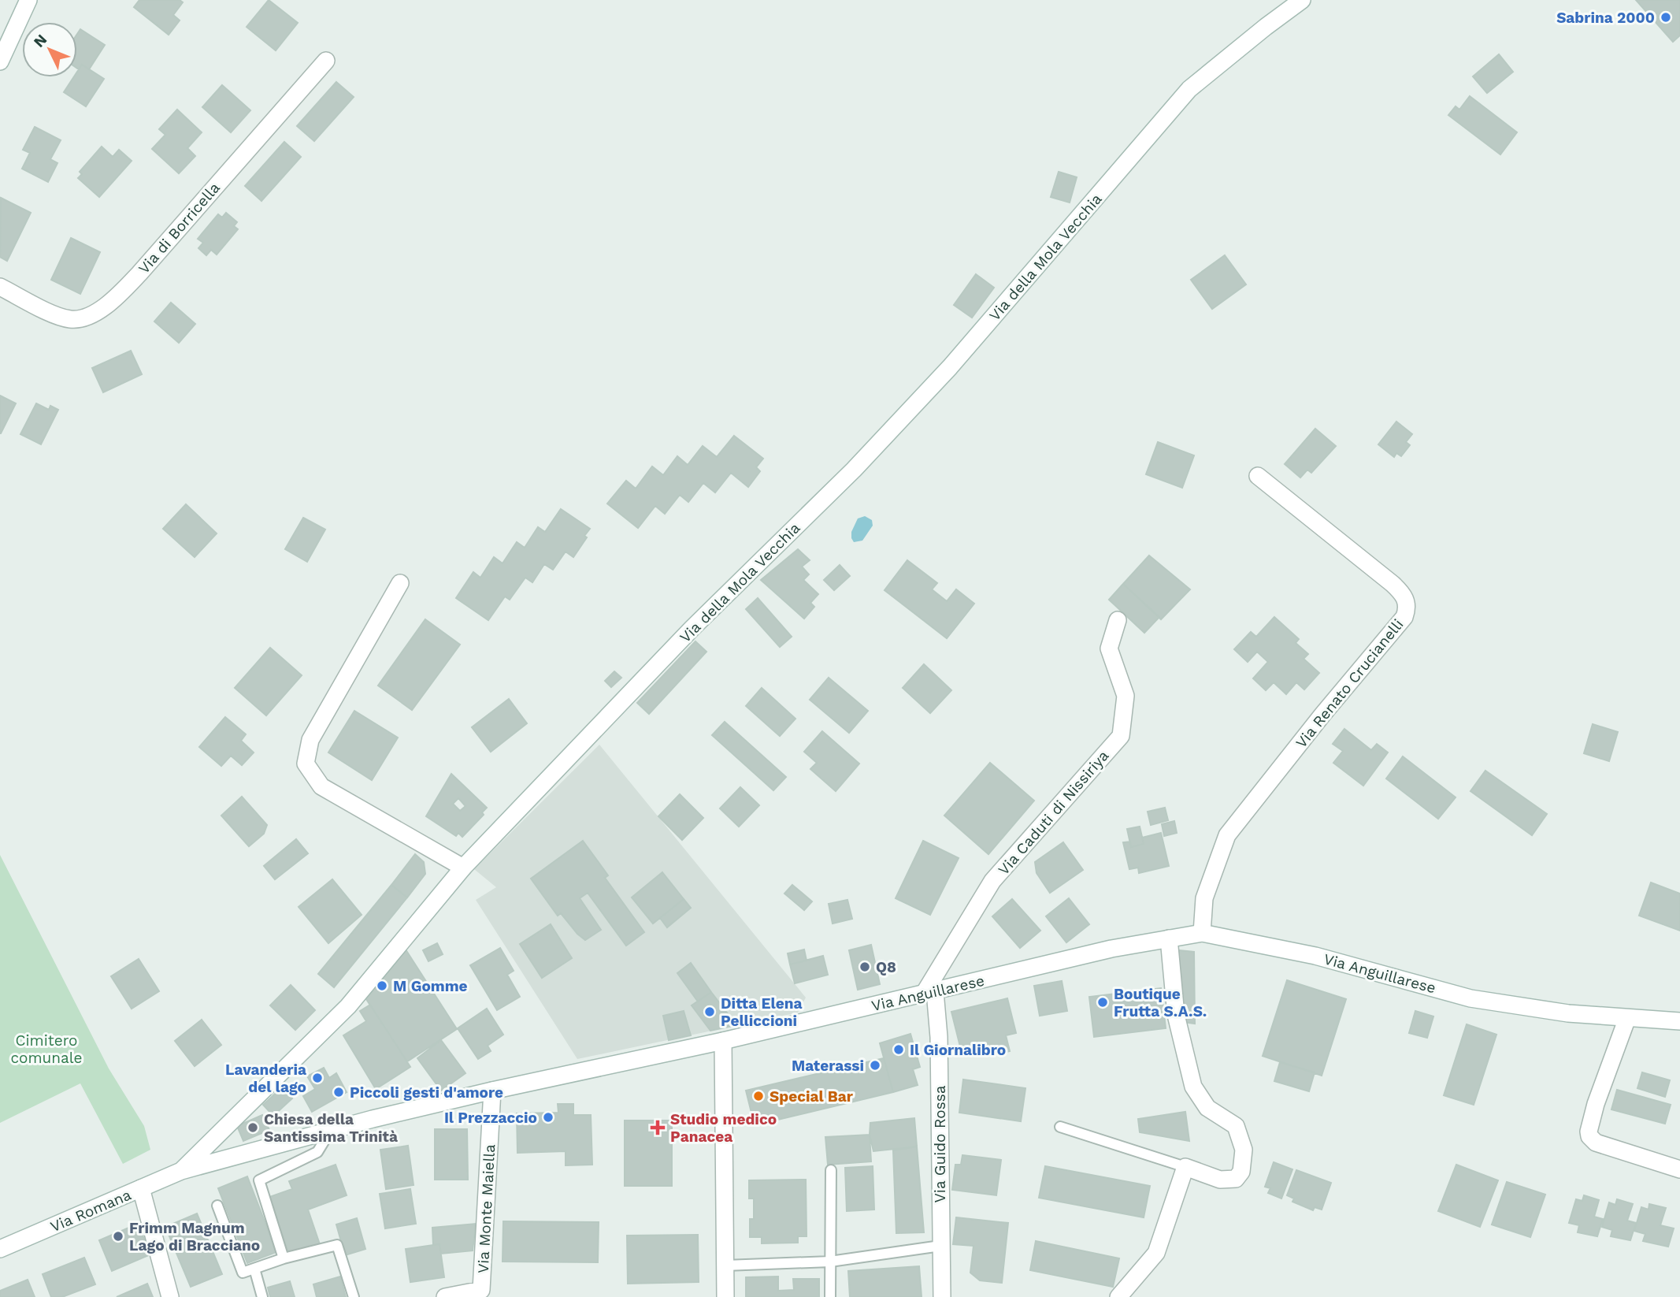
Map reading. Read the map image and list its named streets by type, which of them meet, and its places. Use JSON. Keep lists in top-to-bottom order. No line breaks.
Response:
{"streets":{"street":["Via di Borricella","Via della Mola Vecchia","Via Renato Crucianelli","Via Caduti di Nissiriya","Via Anguillarese","Via Guido Rossa","Via Monte Maiella","Via Romana"]},"crossings":[["Via della Mola Vecchia","Via Anguillarese"],["Via della Mola Vecchia","Via Romana"],["Via Renato Crucianelli","Via Anguillarese"],["Via Caduti di Nissiriya","Via Anguillarese"],["Via Caduti di Nissiriya","Via Guido Rossa"],["Via Anguillarese","Via Guido Rossa"],["Via Anguillarese","Via Monte Maiella"],["Via Anguillarese","Via Romana"]],"parks":["Cimitero comunale"],"places":{"other":["Sabrina 2000","Q8","M Gomme","Boutique Frutta S.A.S.","Ditta Elena Pelliccioni","Il Giornalibro","Materassi","Lavanderia del lago","Piccoli gesti d'amore","Special Bar","Il Prezzaccio","Chiesa della Santissima Trinità","Frimm Magnum Lago di Bracciano"],"health":["Studio medico Panacea"]},"north":"top left"}
